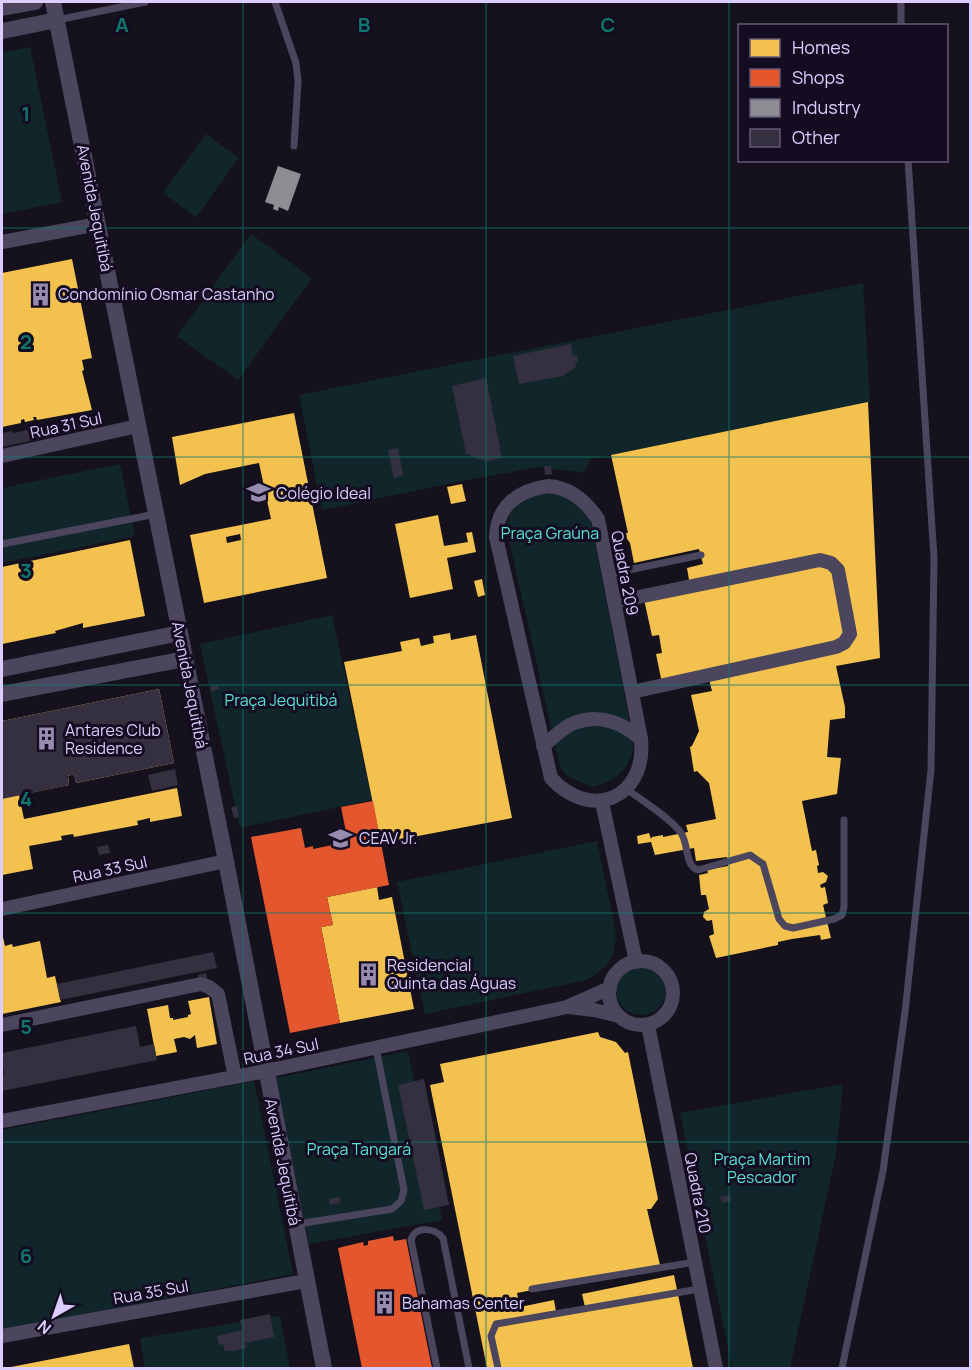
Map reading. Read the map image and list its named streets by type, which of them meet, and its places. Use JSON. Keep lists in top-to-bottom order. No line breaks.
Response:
{"streets":{"street":["Avenida Jequitibá","Rua 31 Sul","Quadra 209","Rua 33 Sul","Rua 34 Sul","Quadra 210","Rua 35 Sul"]},"crossings":[["Avenida Jequitibá","Rua 31 Sul"],["Avenida Jequitibá","Rua 33 Sul"],["Avenida Jequitibá","Rua 34 Sul"],["Avenida Jequitibá","Rua 35 Sul"],["Rua 34 Sul","Quadra 210"]],"parks":["Praça Graúna","Praça Jequitibá","Praça Tangará","Praça Martim Pescador"],"places":{"building":["Condomínio Osmar Castanho","Antares Club Residence","Residencial Quinta das Águas","Bahamas Center"],"school or university":["Colégio Ideal","CEAV Jr."]},"legend":["Homes","Shops","Industry","Other"],"north":"bottom left","grid":{"columns":["A","B","C"],"rows":["1","2","3","4","5","6"]}}
